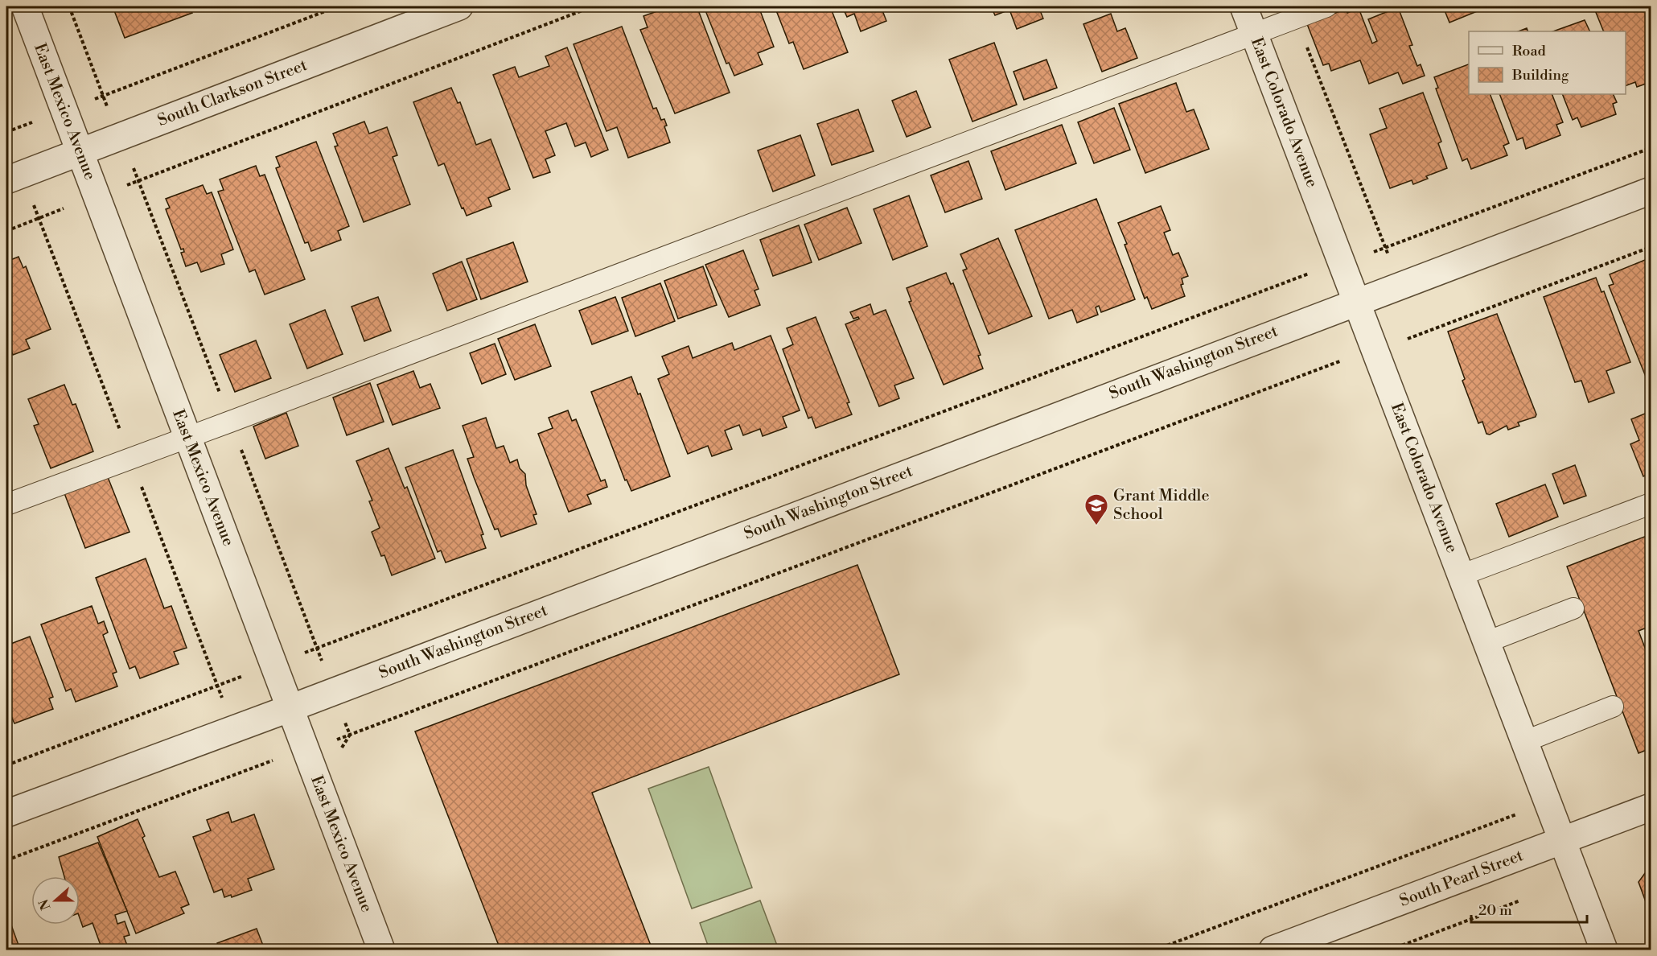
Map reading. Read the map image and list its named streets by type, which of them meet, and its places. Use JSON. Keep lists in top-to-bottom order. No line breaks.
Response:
{"streets":{"street":["South Clarkson Street","East Mexico Avenue","East Colorado Avenue","South Washington Street","South Pearl Street"]},"crossings":[["South Clarkson Street","East Mexico Avenue"],["East Mexico Avenue","South Washington Street"],["East Colorado Avenue","South Washington Street"],["East Colorado Avenue","South Pearl Street"]],"places":{"school or university":["Grant Middle School"]},"legend":["Road","Building"],"scale_bar":"20 m","north":"left"}
